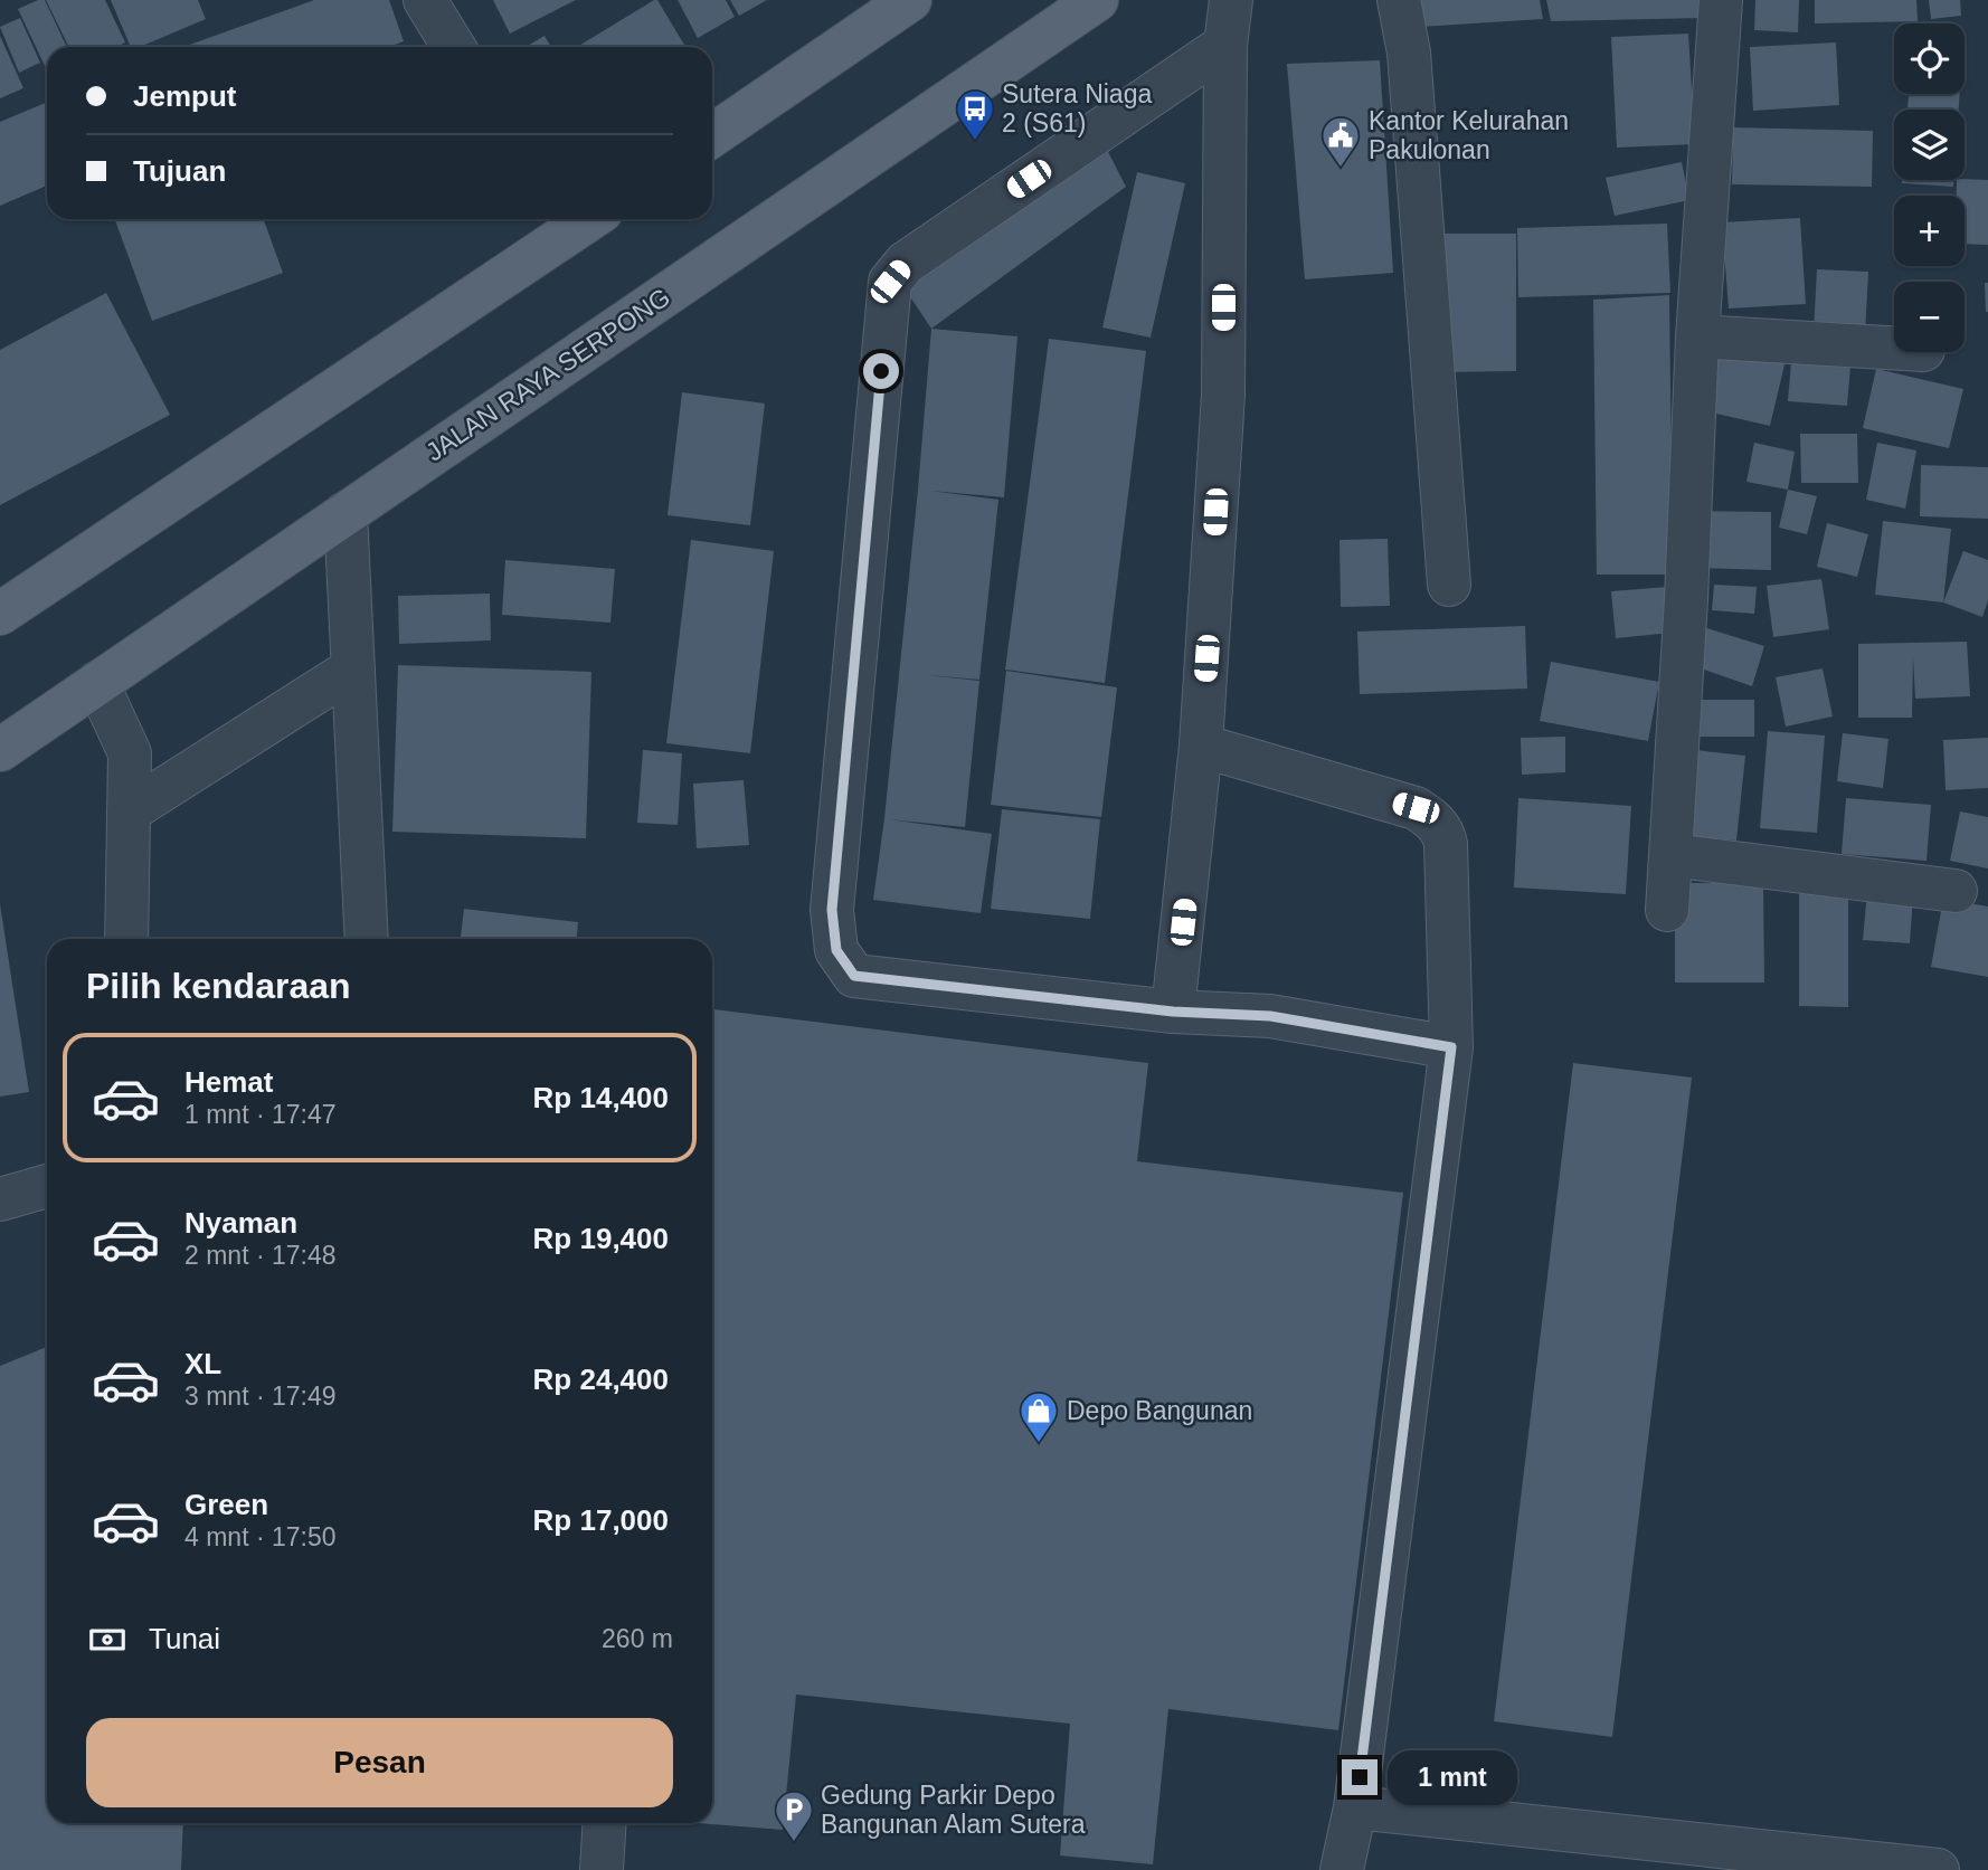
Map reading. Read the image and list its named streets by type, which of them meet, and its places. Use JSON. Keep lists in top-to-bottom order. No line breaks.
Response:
{"streets":{"main road":["JALAN RAYA SERPONG"]},"places":{"bus stop":["Sutera Niaga 2 (S61)"],"public building":["Kantor Kelurahan Pakulonan"],"shop":["Depo Bangunan"],"parking":["Gedung Parkir Depo Bangunan Alam Sutera"]},"page":{"map_buttons":["+","−"],"banner":["Jemput","Tujuan"],"heading":"Pilih kendaraan","list":[{"name":"Hemat","note":"1 mnt · 17:47","value":"Rp 14,400"},{"name":"Nyaman","note":"2 mnt · 17:48","value":"Rp 19,400"},{"name":"XL","note":"3 mnt · 17:49","value":"Rp 24,400"},{"name":"Green","note":"4 mnt · 17:50","value":"Rp 17,000"}],"pay":["Tunai","260 m"],"buttons":"Pesan","bubble":"1 mnt"}}
